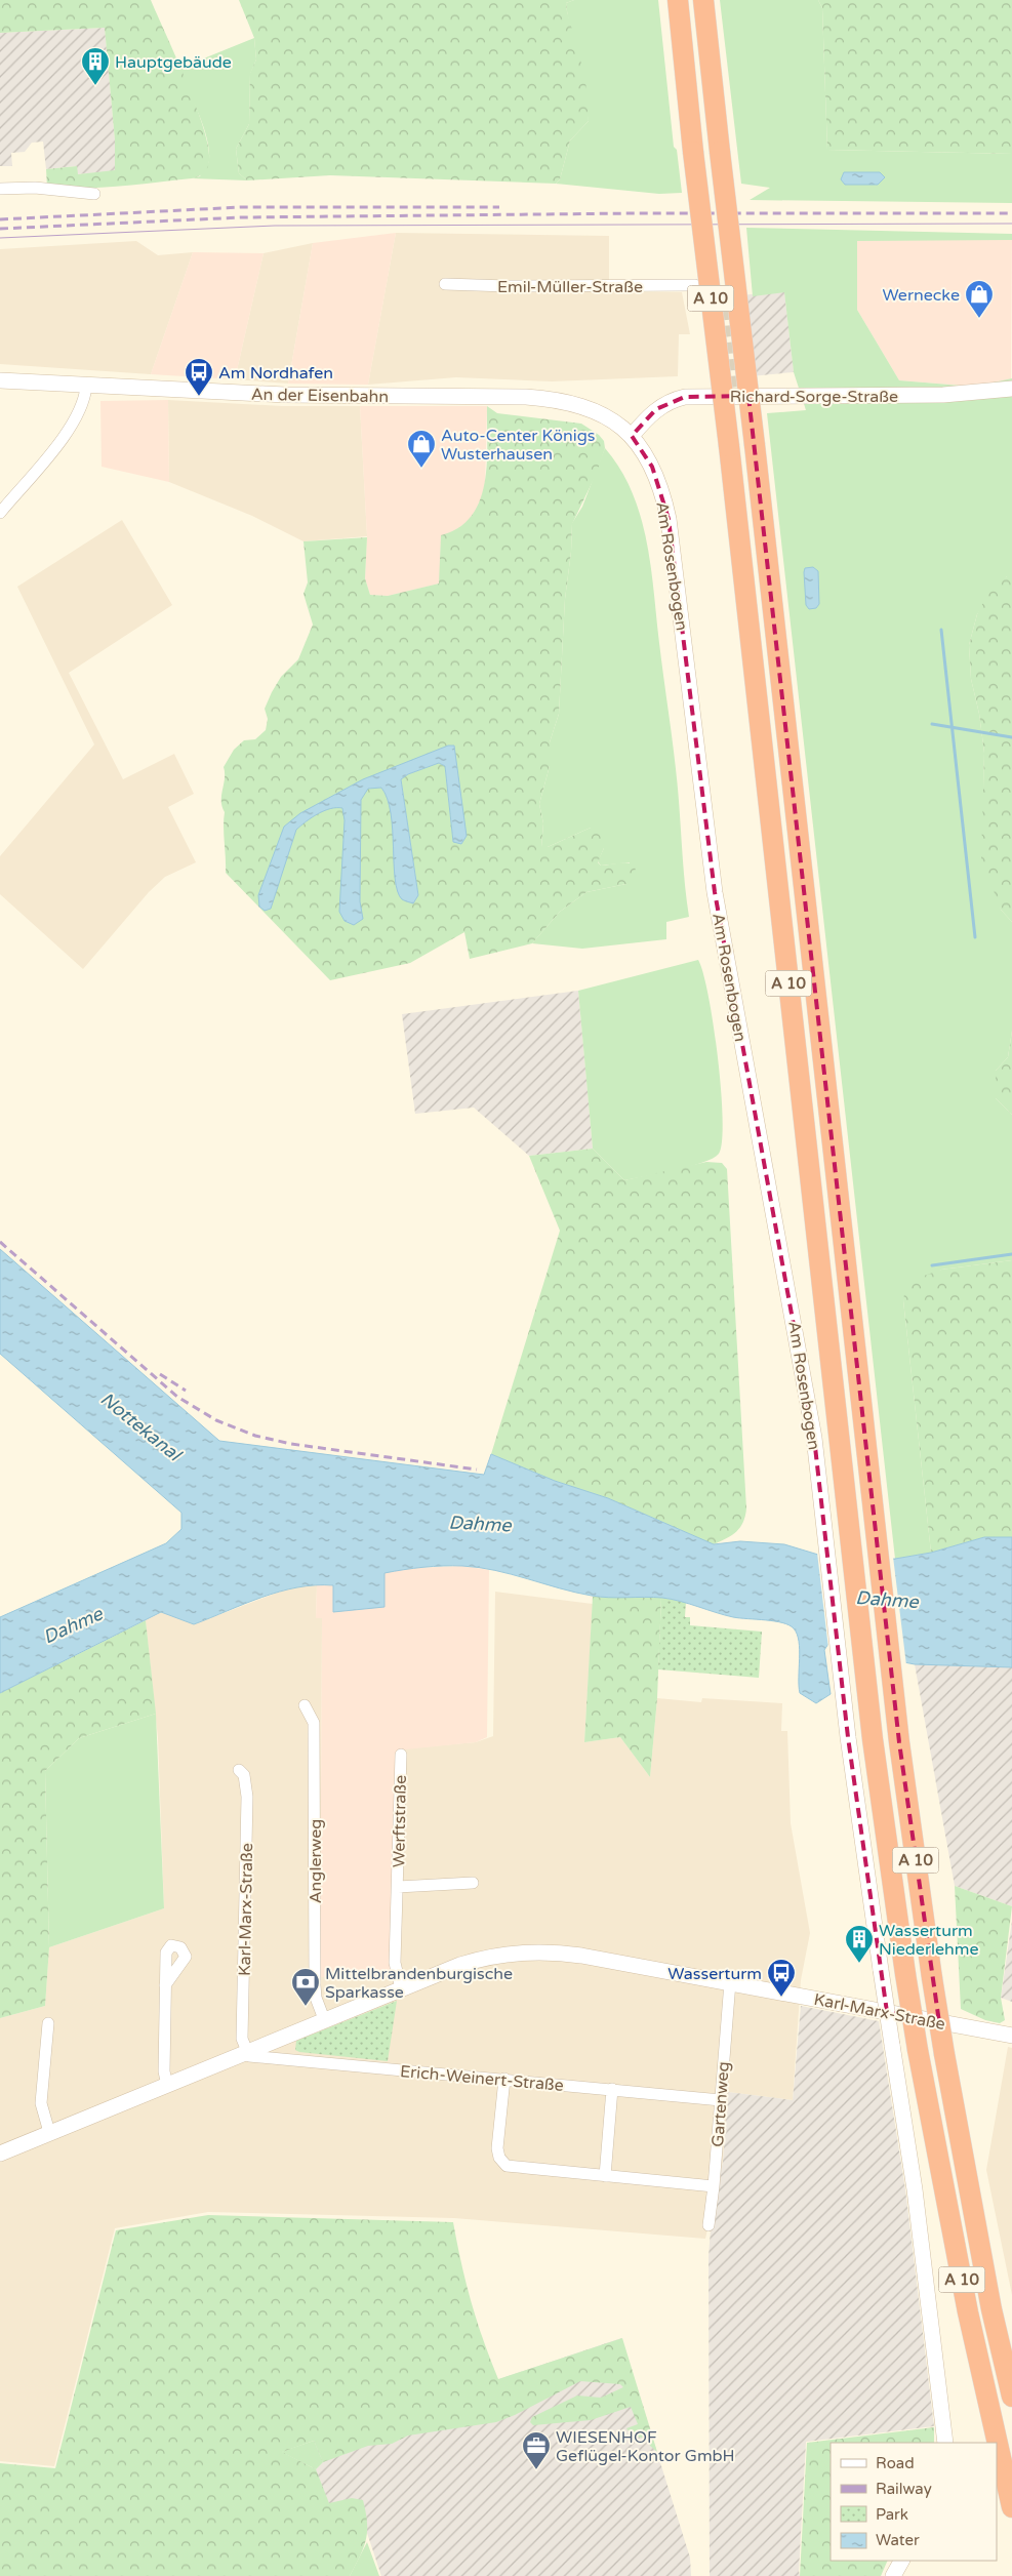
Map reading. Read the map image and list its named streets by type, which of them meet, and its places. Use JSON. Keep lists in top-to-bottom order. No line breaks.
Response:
{"streets":{"highway":["A 10"],"main road":["An der Eisenbahn","Richard-Sorge-Straße","Am Rosenbogen","Karl-Marx-Straße"],"street":["Emil-Müller-Straße","Werftstraße","Anglerweg","Erich-Weinert-Straße","Gartenweg"]},"crossings":[["An der Eisenbahn","Richard-Sorge-Straße"],["An der Eisenbahn","Am Rosenbogen"],["Richard-Sorge-Straße","Am Rosenbogen"],["Werftstraße","Karl-Marx-Straße"],["Anglerweg","Karl-Marx-Straße"],["Karl-Marx-Straße","Erich-Weinert-Straße"],["Karl-Marx-Straße","Gartenweg"],["Erich-Weinert-Straße","Gartenweg"]],"water":["Nottekanal","Dahme"],"places":{"building":["Hauptgebäude","Wasserturm Niederlehme"],"shop":["Wernecke","Auto-Center Königs Wusterhausen"],"bus stop":["Am Nordhafen","Wasserturm"],"bank":["Mittelbrandenburgische Sparkasse"],"office":["WIESENHOF Geflügel-Kontor GmbH"]},"legend":["Road","Railway","Park","Water"]}
